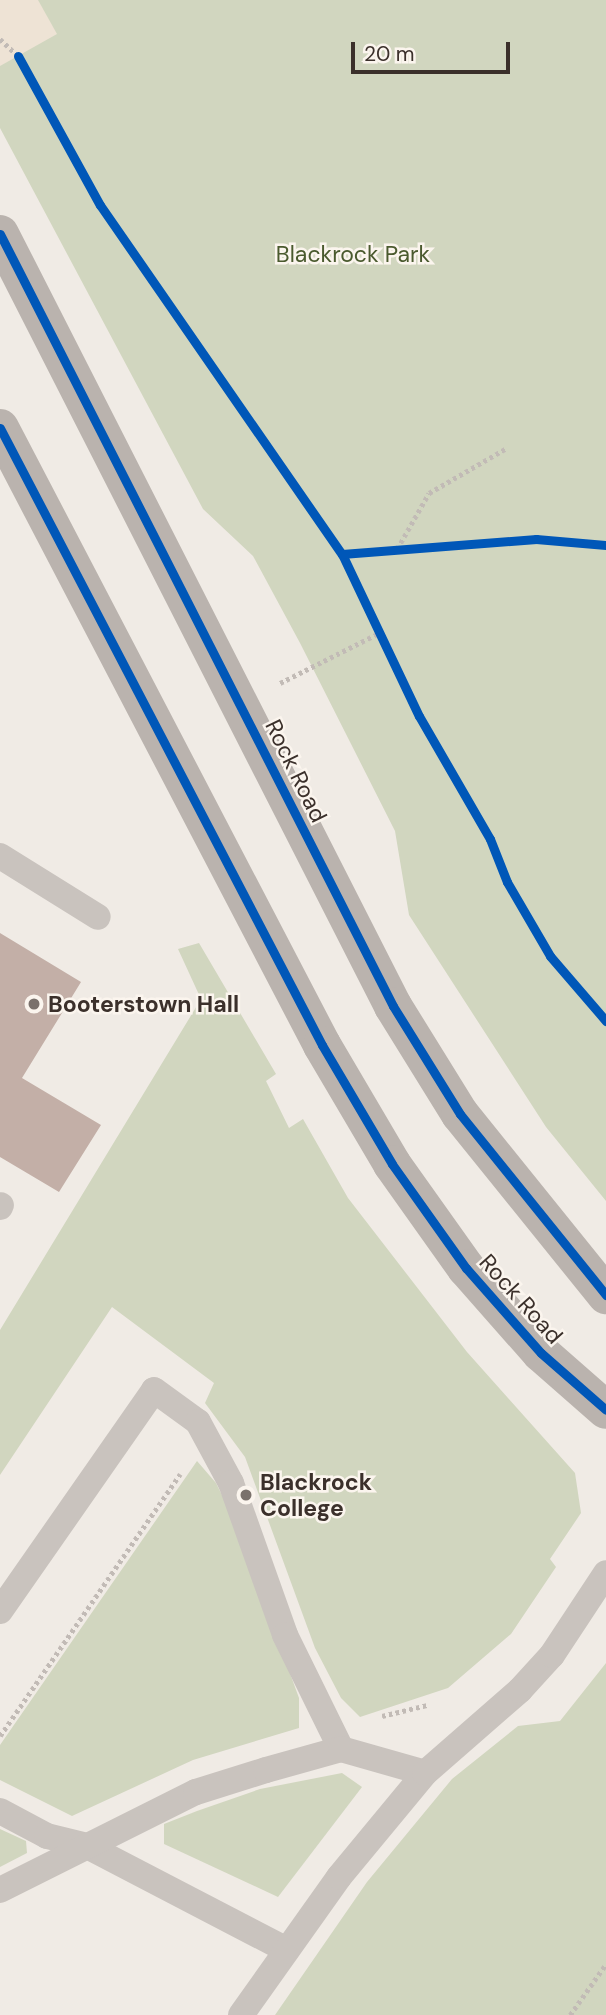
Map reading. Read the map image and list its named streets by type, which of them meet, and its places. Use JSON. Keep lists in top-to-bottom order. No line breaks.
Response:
{"streets":{"main road":["Rock Road"]},"parks":["Blackrock Park"],"places":["Booterstown Hall","Blackrock College"],"scale_bar":"20 m"}
